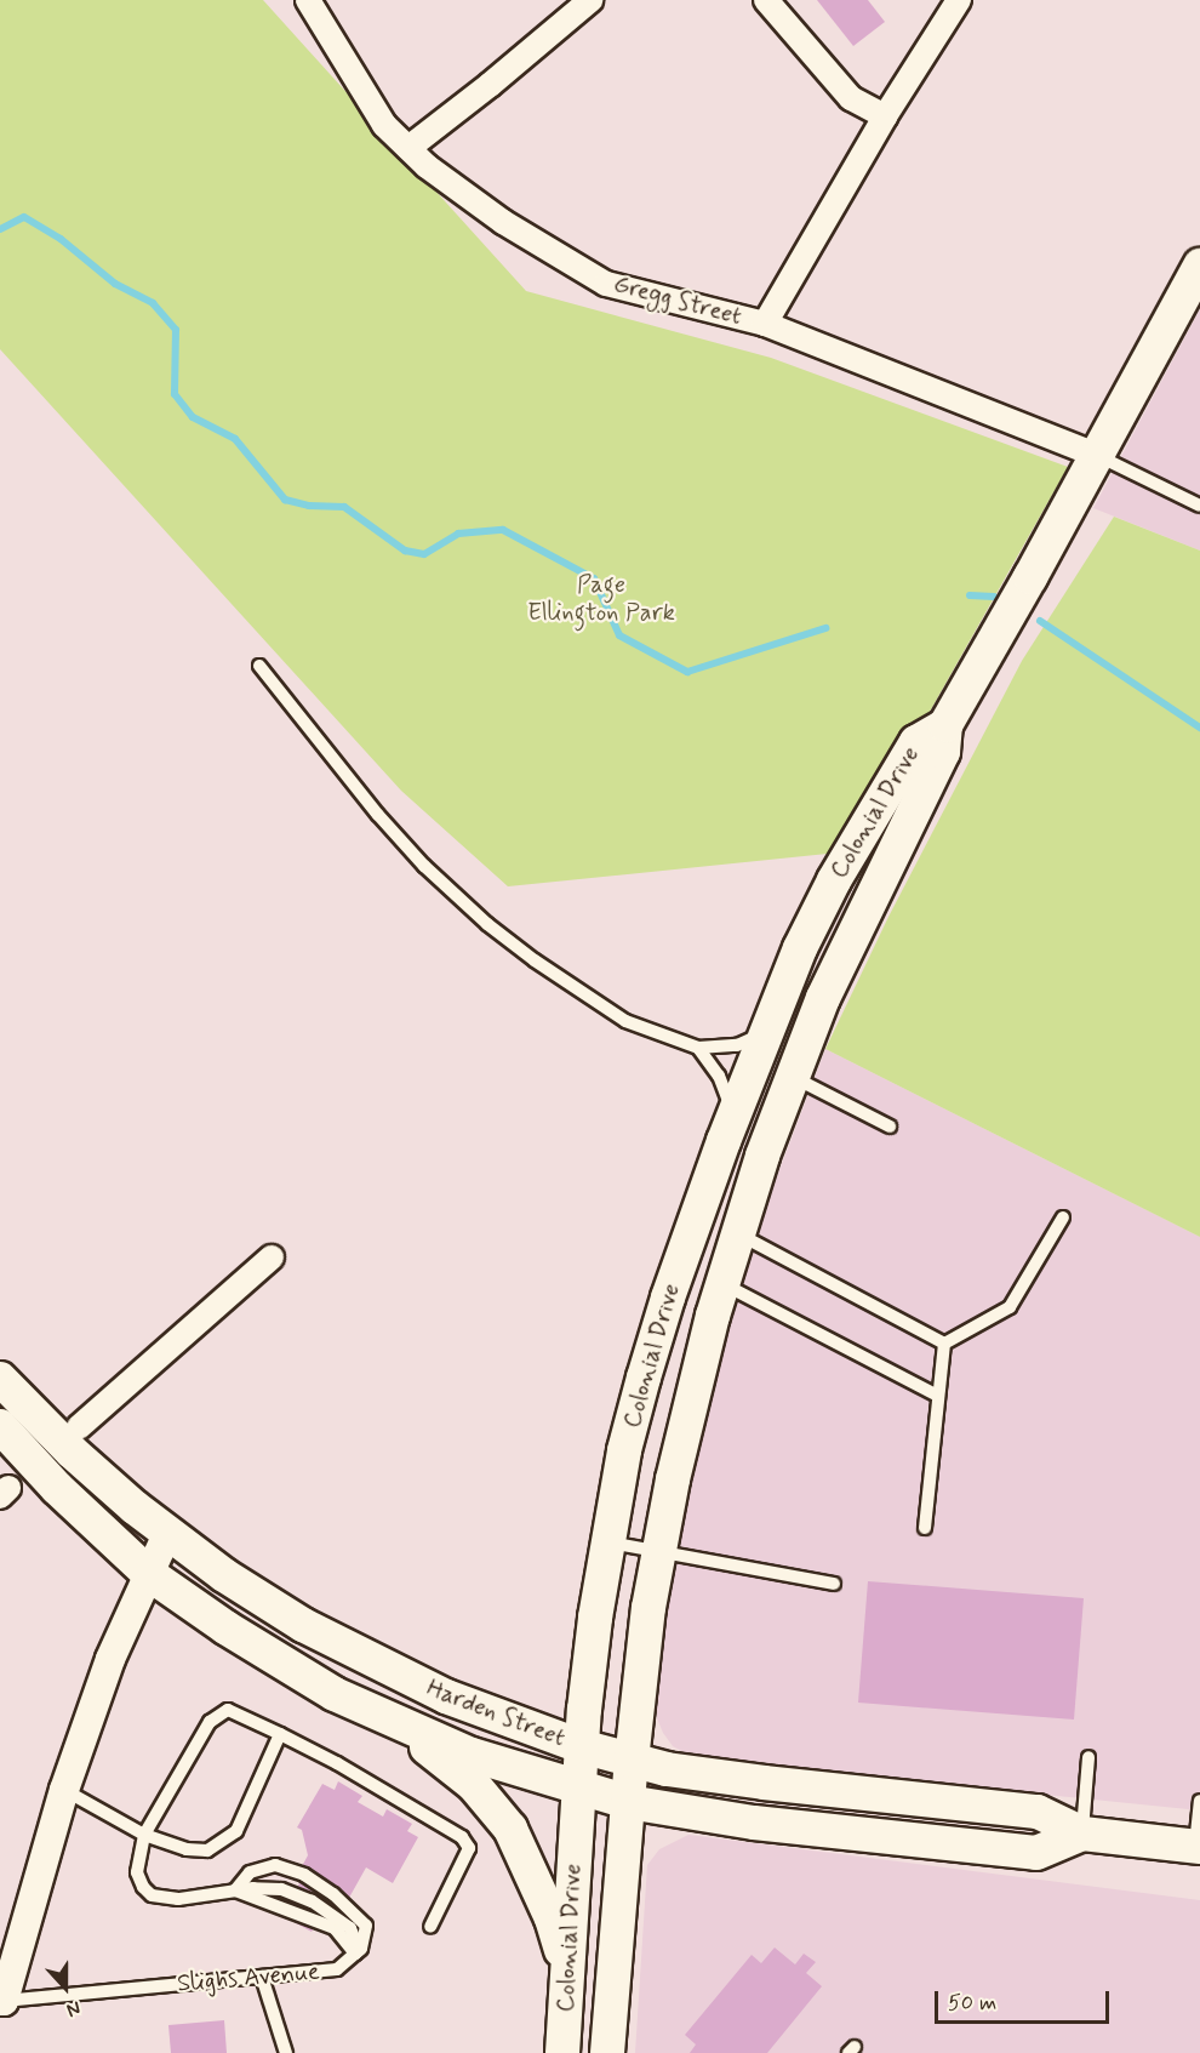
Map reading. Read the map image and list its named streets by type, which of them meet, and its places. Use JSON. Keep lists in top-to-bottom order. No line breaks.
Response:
{"streets":{"main road":["Colonial Drive","Harden Street"],"street":["Gregg Street","Slighs Avenue"]},"crossings":[["Gregg Street","Colonial Drive"],["Colonial Drive","Harden Street"],["Harden Street","Slighs Avenue"]],"parks":["Page Ellington Park"],"scale_bar":"50 m","north":"bottom"}
